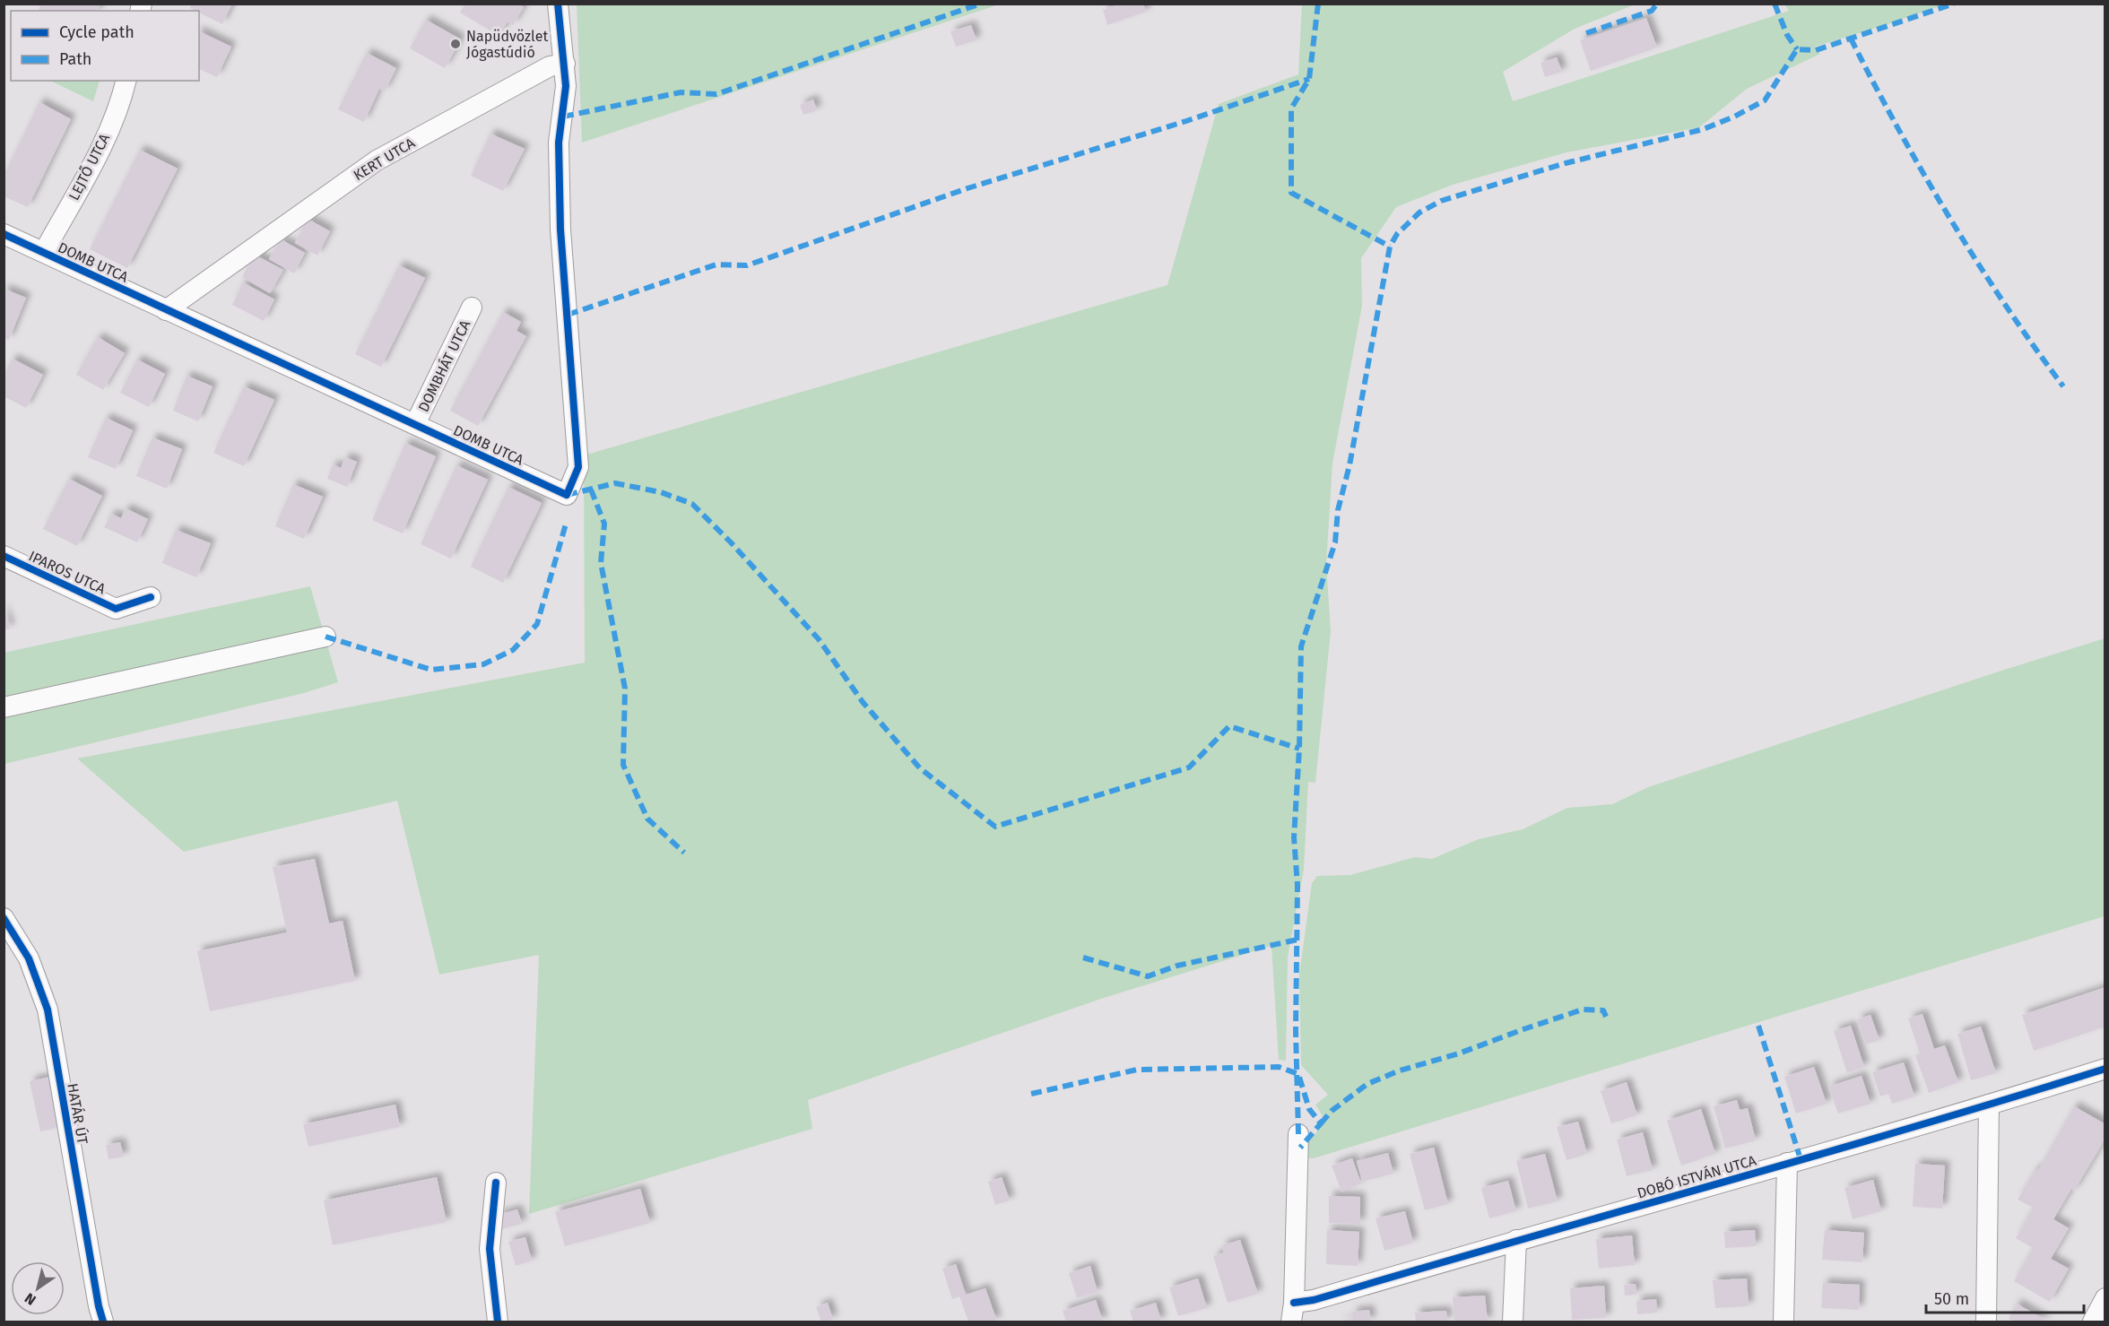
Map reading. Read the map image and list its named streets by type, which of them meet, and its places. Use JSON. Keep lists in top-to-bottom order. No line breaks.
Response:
{"streets":{"street":["KERT UTCA","LEJTŐ UTCA","DOMB UTCA","DOMBHÁT UTCA","IPAROS UTCA","HATÁR ÚT","DOBÓ ISTVÁN UTCA"]},"crossings":[["KERT UTCA","DOMB UTCA"],["LEJTŐ UTCA","DOMB UTCA"],["DOMB UTCA","DOMBHÁT UTCA"]],"places":["Napüdvözlet Jógastúdió"],"legend":["Cycle path","Path"],"scale_bar":"50 m","north":"bottom left"}
